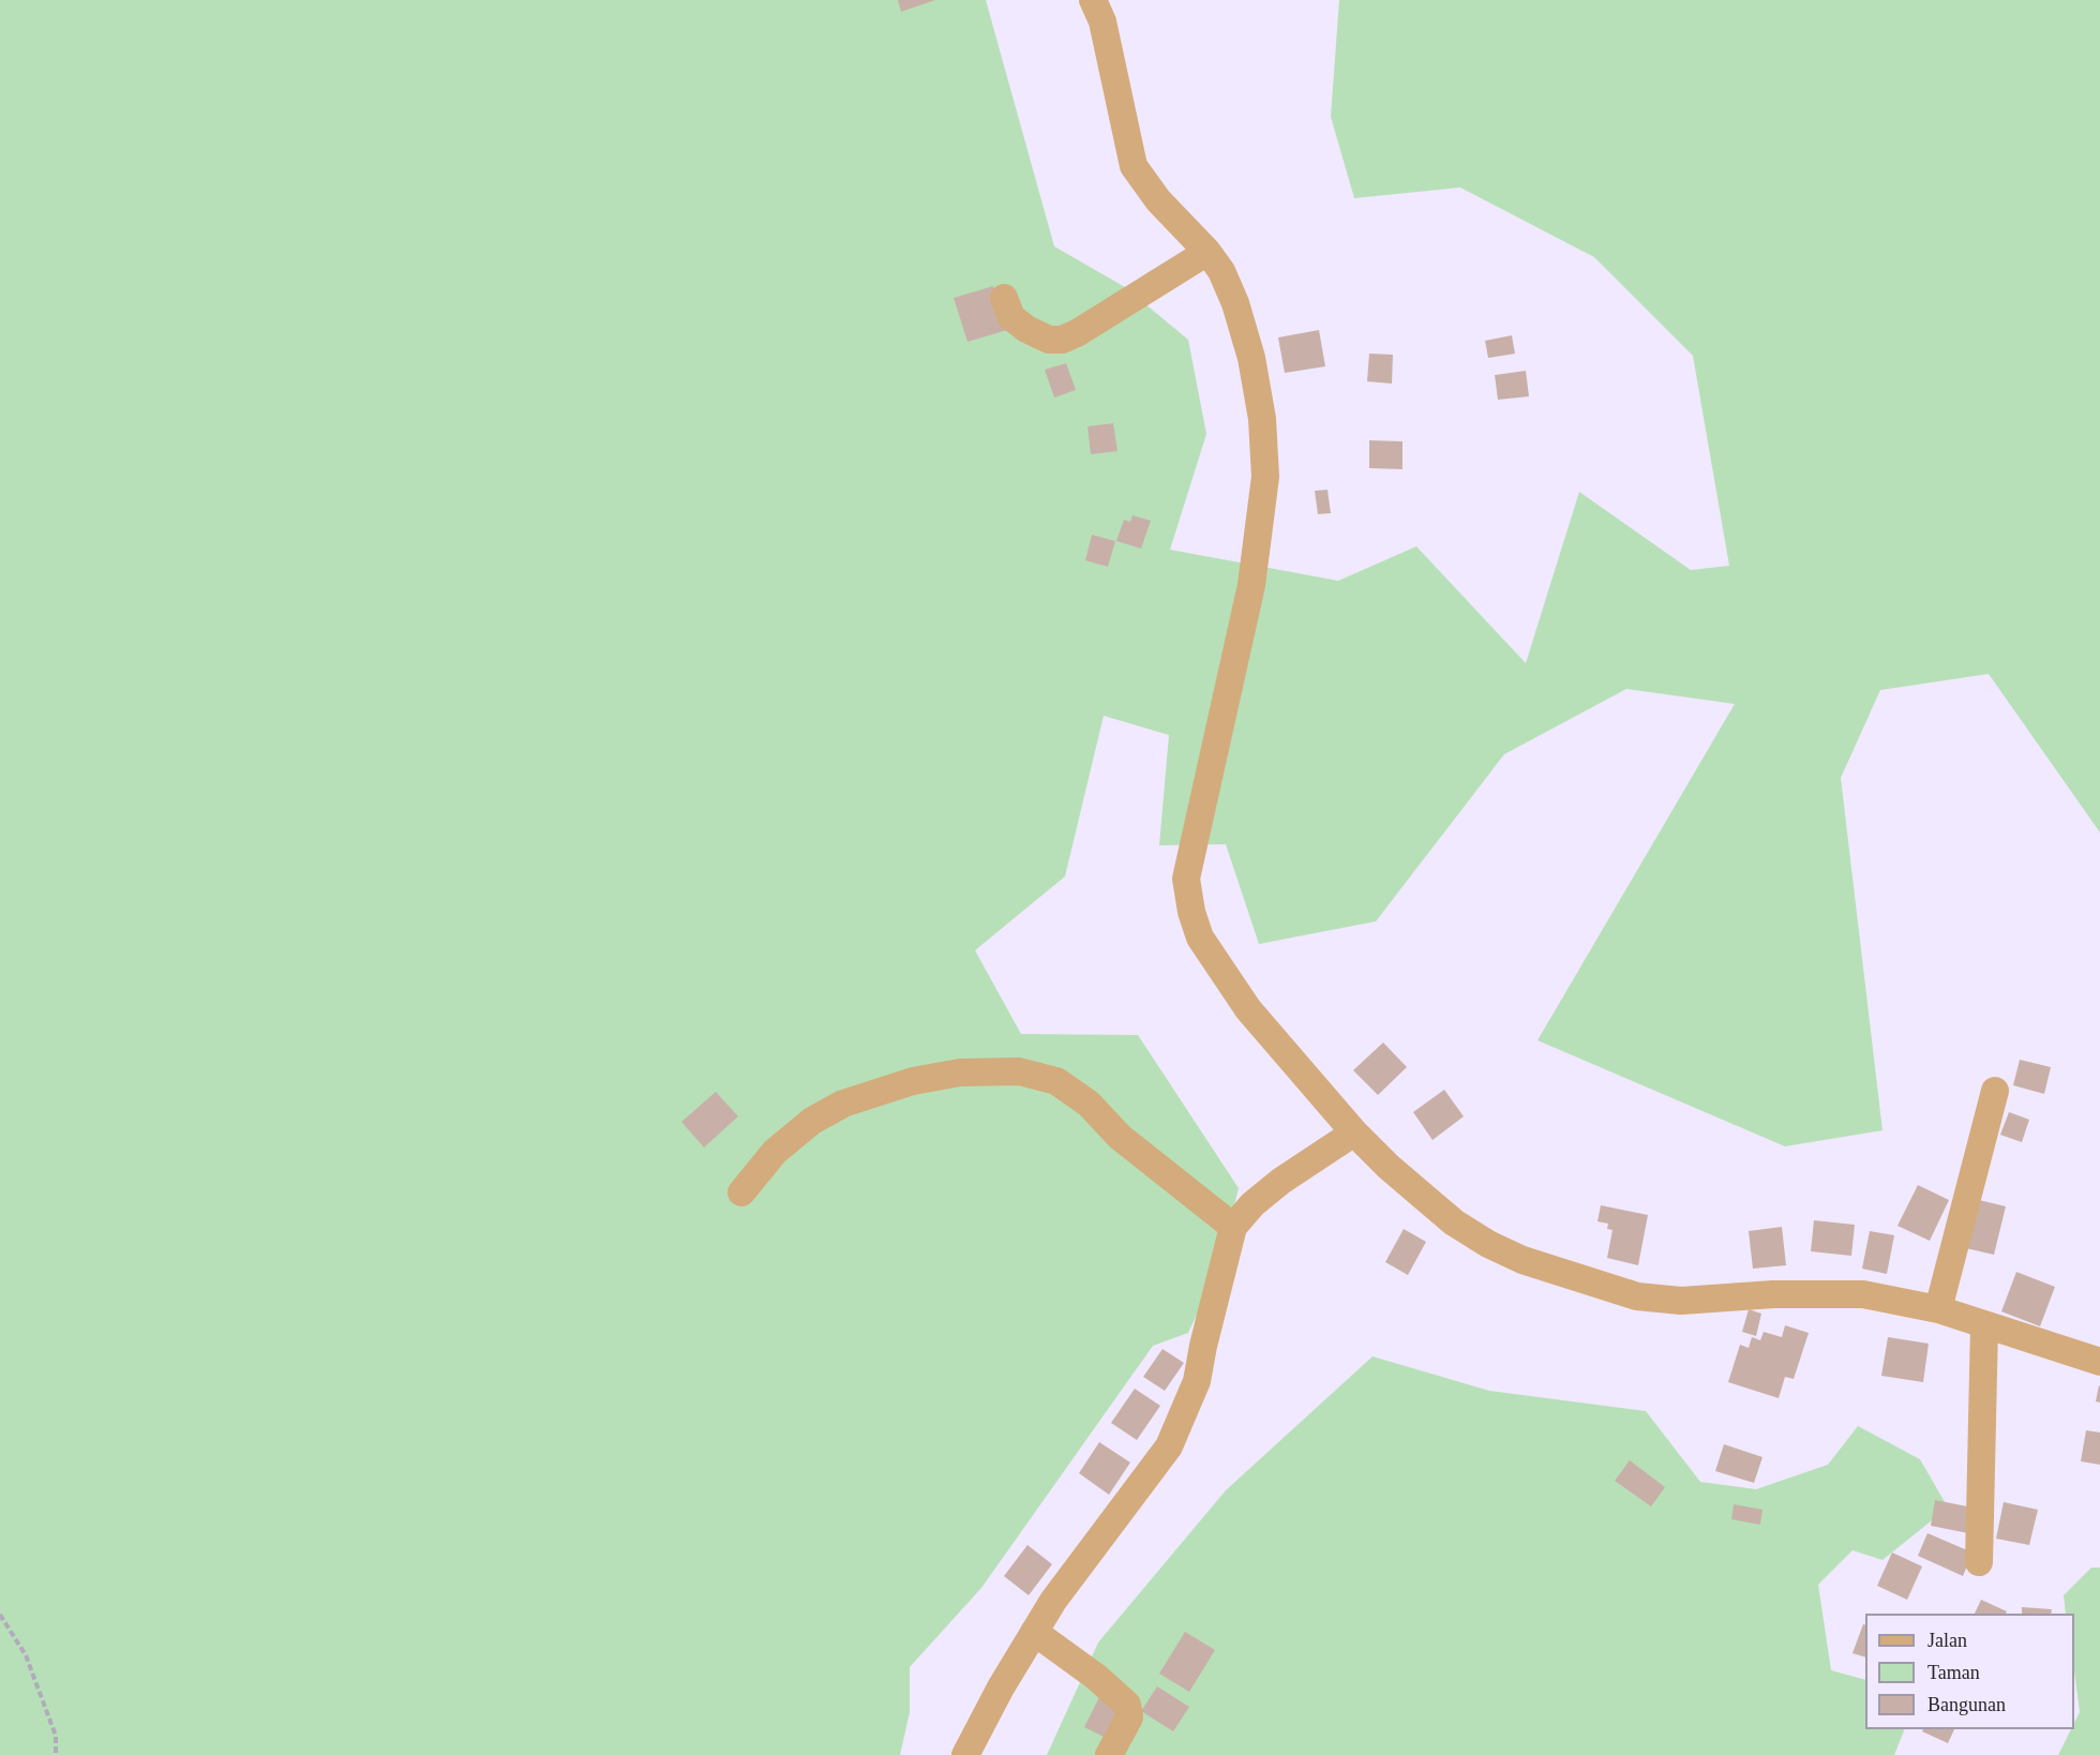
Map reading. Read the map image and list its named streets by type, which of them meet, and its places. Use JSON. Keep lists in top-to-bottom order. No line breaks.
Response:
{"legend":["Jalan","Taman","Bangunan"]}
